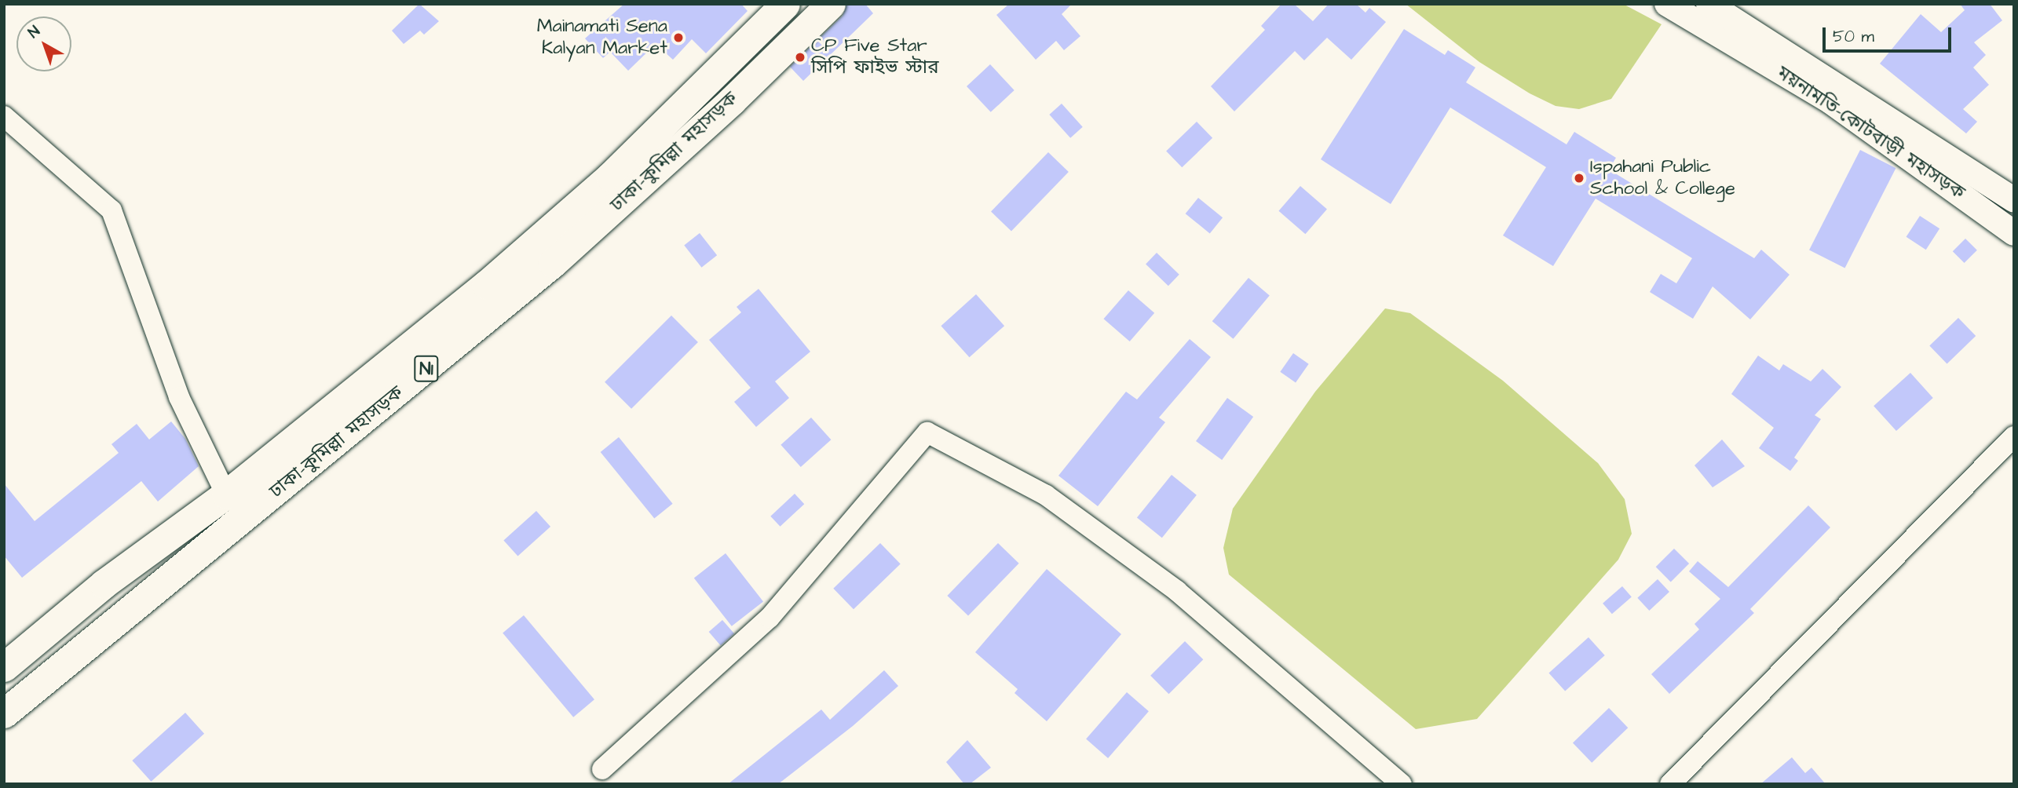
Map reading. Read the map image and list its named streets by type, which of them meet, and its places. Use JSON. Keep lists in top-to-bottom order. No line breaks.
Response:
{"streets":{"highway":["ঢাকা–কুমিল্লা মহাসড়ক","N1"],"main road":["ময়নামতি–কোটবাড়ী মহাসড়ক"]},"places":["Mainamati Sena Kalyan Market","CP Five Star সিপি ফাইভ স্টার","Ispahani Public School & College"],"scale_bar":"50 m","north":"top left"}
